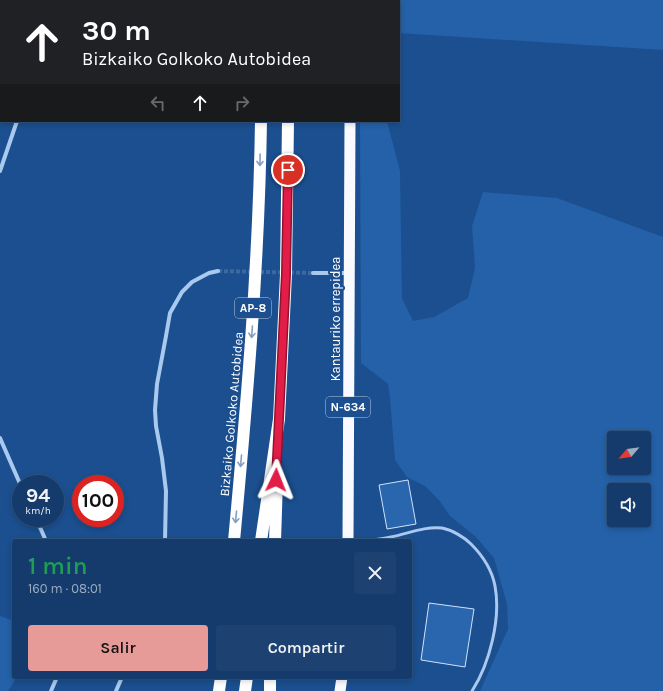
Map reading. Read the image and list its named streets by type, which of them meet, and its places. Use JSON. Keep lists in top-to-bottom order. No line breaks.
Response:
{"streets":{"highway":["AP-8","Kantauriko errepidea","N-634","Bizkaiko Golkoko Autobidea"]},"north":"bottom left","page":{"turn":["30 m","Bizkaiko Golkoko Autobidea"],"speed":"94 km/h","limit":"100","heading":["1 min","160 m · 08:01"],"buttons":["Salir","Compartir"]}}
